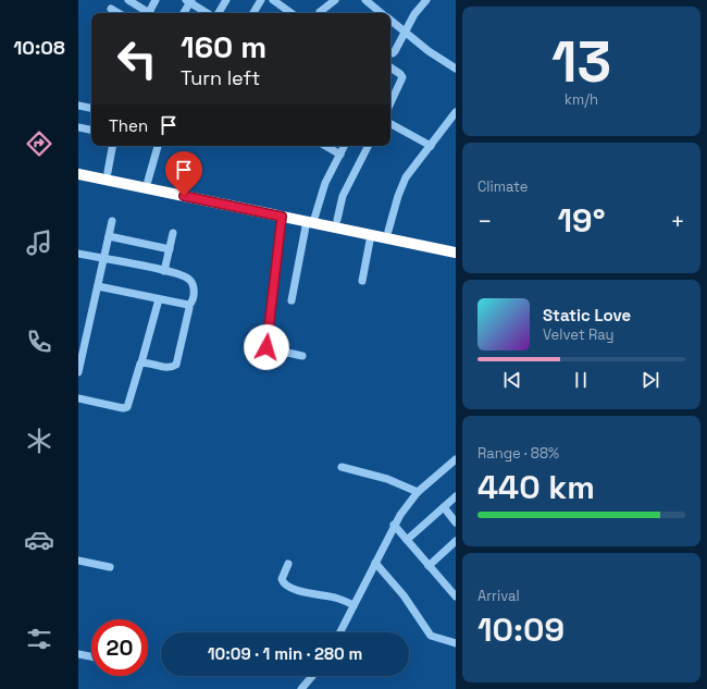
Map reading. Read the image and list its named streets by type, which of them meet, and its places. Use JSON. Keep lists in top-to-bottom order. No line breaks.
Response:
{"page":{"tabs":"10:08","tile":[["13","km/h"],"Climate",["Range · 88%","440 km"],["Arrival","10:09"]],"turn":["160 m","Turn left"],"then":"Then","heat":["−","19°","+"],"song":["Static Love","Velvet Ray"],"limit":"20","trip":"10:09 · 1 min · 280 m"}}
